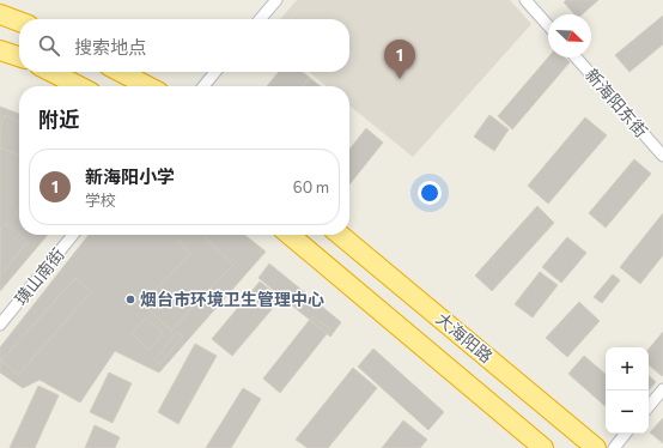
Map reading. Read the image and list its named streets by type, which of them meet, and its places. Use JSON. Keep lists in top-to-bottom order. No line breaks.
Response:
{"streets":{"highway":["大海阳路"],"street":["新海阳东街","璜山南街"]},"places":["烟台市环境卫生管理中心"],"north":"bottom right","page":{"search":"搜索地点","pins":"1","heading":"附近","list":[{"mark":"1","name":"新海阳小学","note":"学校","value":"60 m"}],"map_buttons":["+","−"]}}
